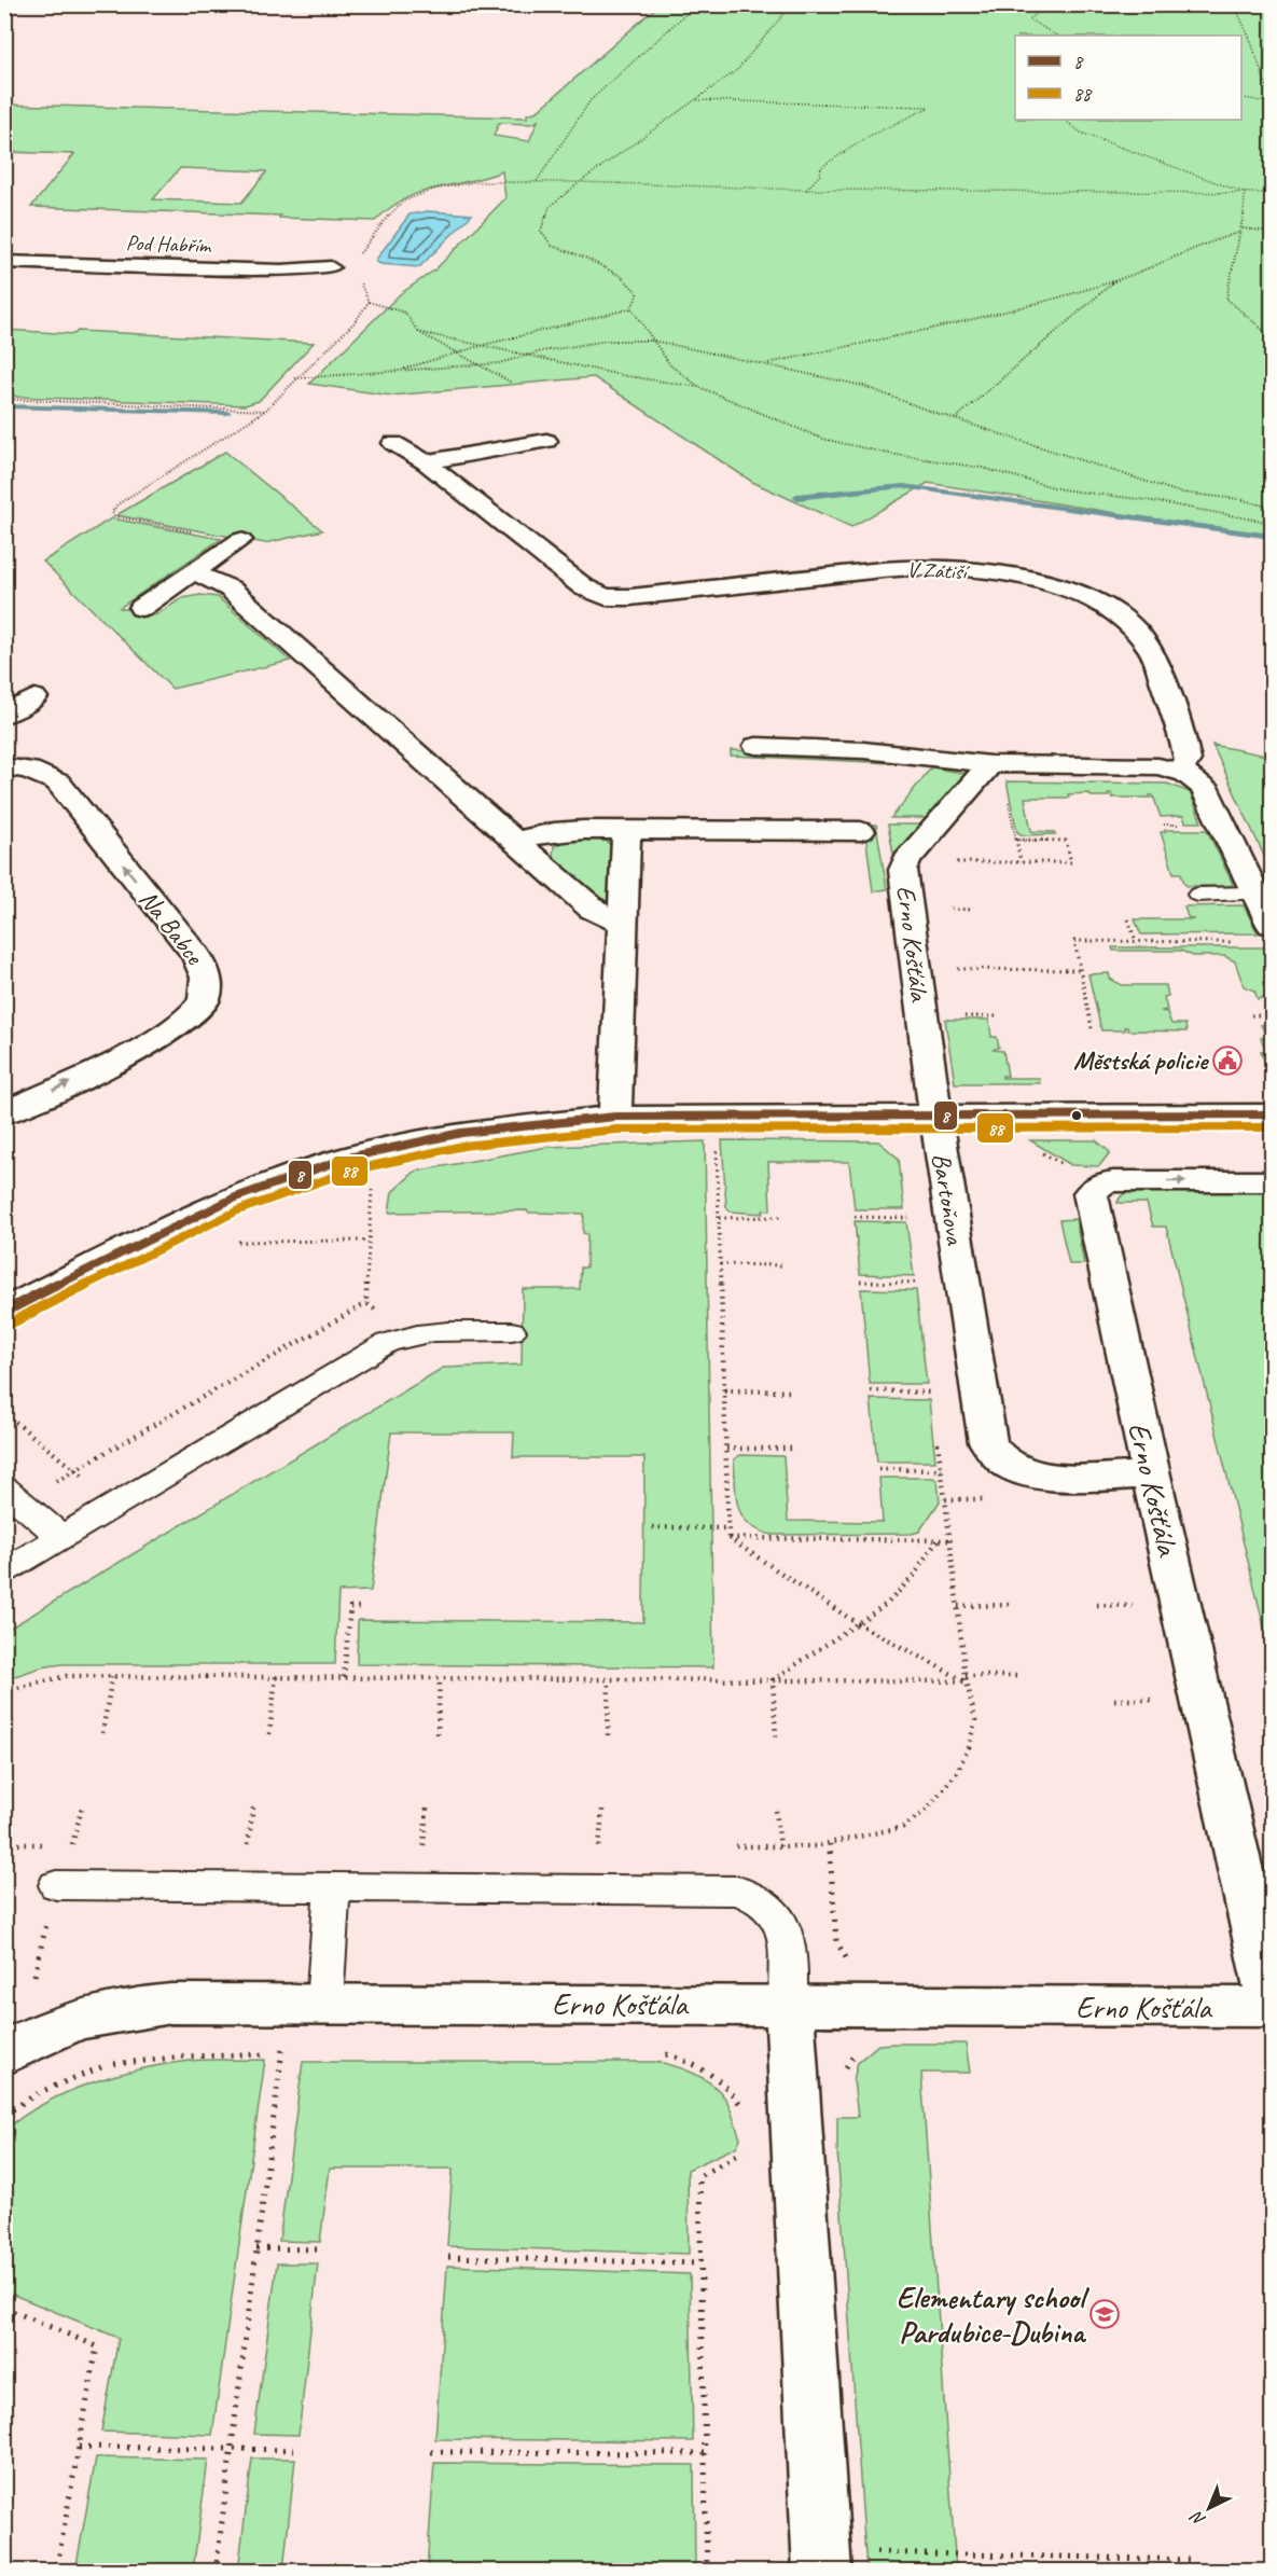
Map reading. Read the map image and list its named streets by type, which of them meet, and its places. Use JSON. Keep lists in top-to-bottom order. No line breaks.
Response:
{"streets":{"street":["Pod Habřím","V Zátiší","Na Babce","Erno Košťála","Bartoňova"]},"crossings":[["Erno Košťála","Bartoňova"]],"places":{"public building":["Městská policie"],"school or university":["Elementary school Pardubice-Dubina"]},"lines":["transit line 8","transit line 88"],"legend":["8","88"],"north":"bottom left"}
